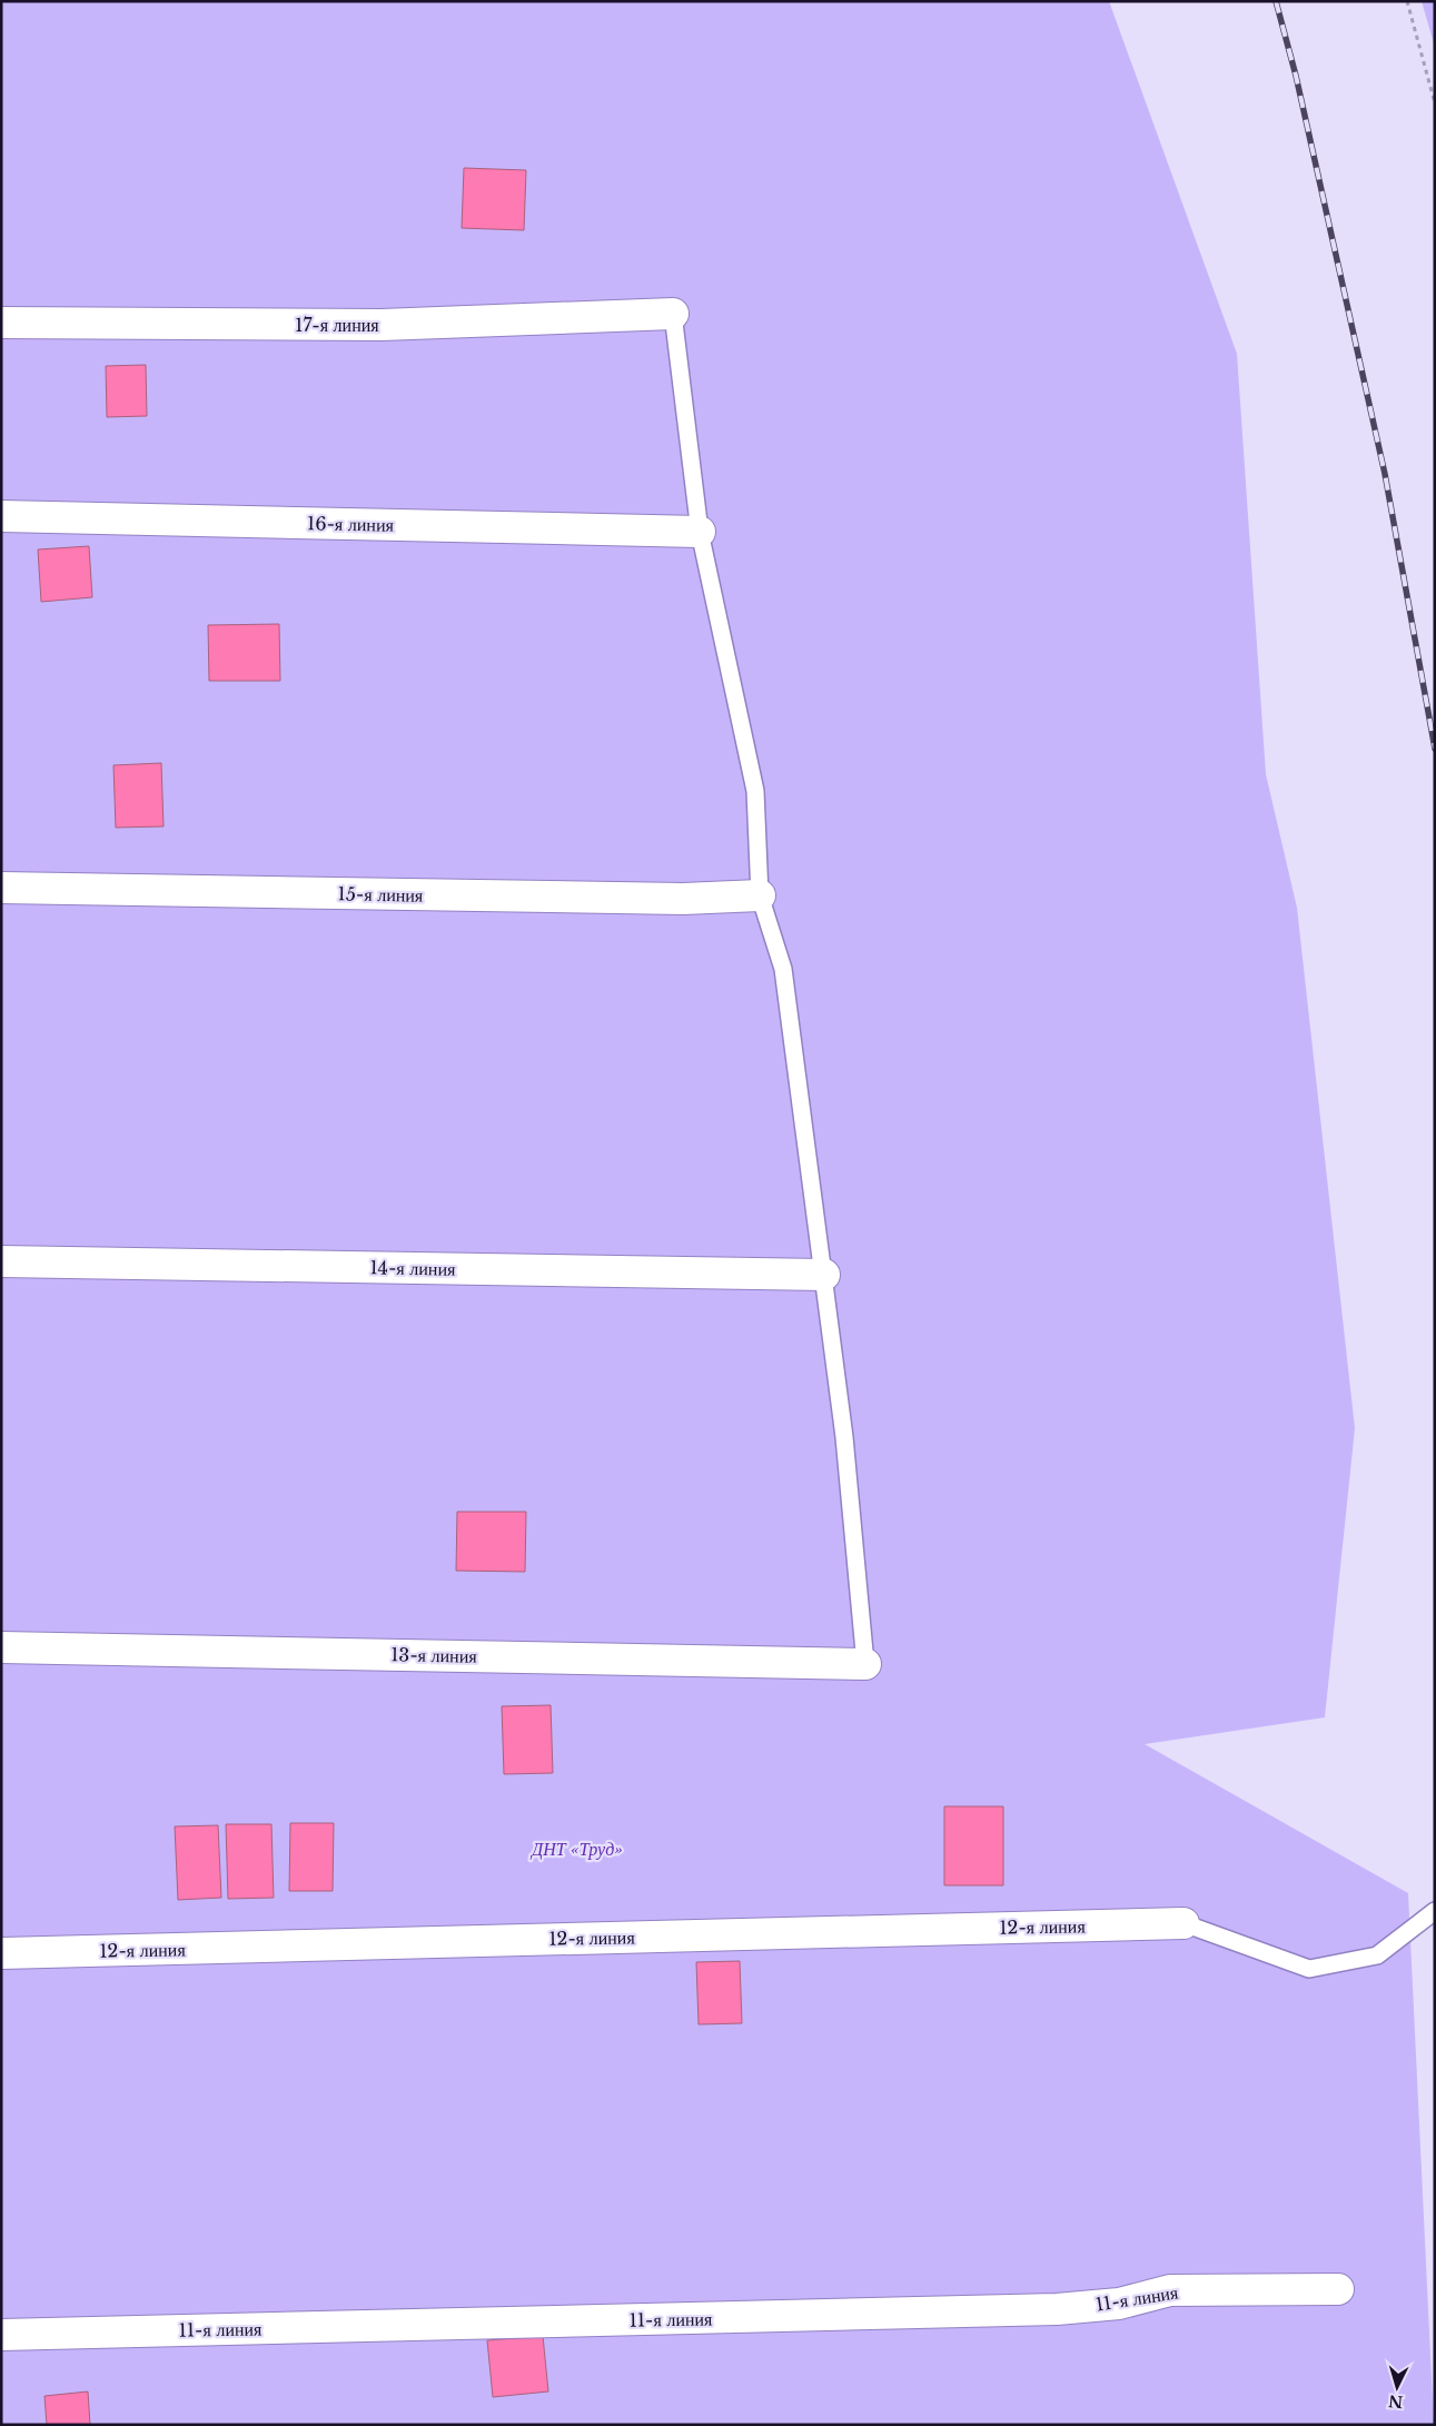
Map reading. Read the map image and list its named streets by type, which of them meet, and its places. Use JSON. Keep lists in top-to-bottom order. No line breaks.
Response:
{"streets":{"street":["17-я линия","16-я линия","15-я линия","14-я линия","13-я линия","12-я линия","11-я линия"]},"parks":["ДНТ «Труд»"],"north":"bottom"}
